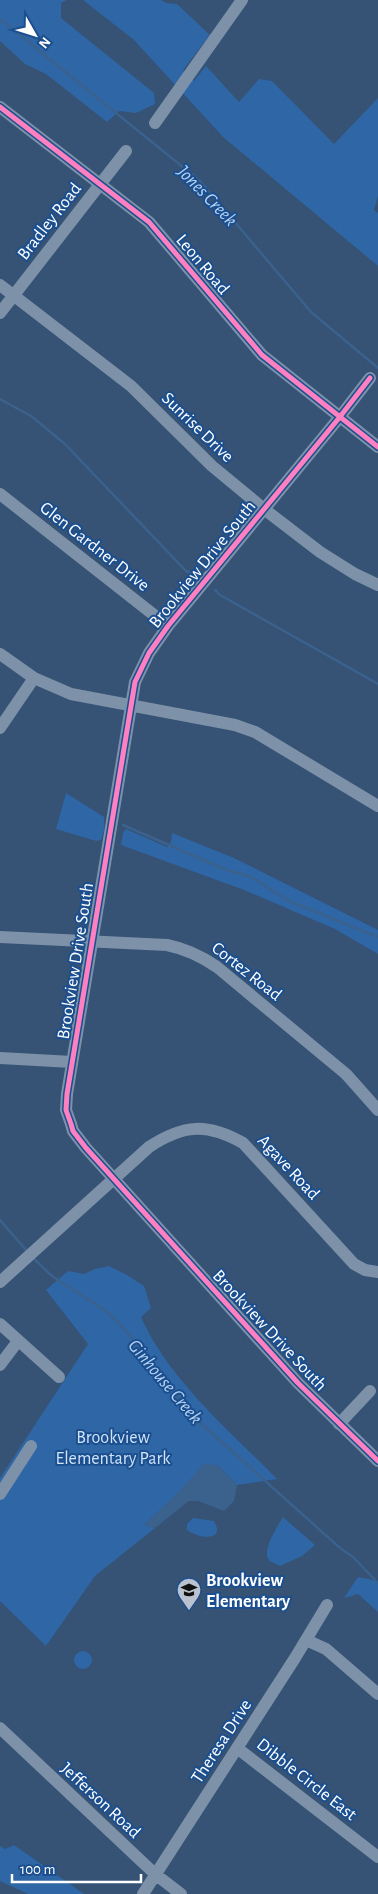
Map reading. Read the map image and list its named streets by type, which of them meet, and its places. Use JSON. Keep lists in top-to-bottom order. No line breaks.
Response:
{"streets":{"street":["Bradley Road","Leon Road","Sunrise Drive","Glen Gardner Drive","Brookview Drive South","Cortez Road","Agave Road","Theresa Drive","Dibble Circle East","Jefferson Road"]},"crossings":[["Bradley Road","Leon Road"],["Bradley Road","Sunrise Drive"],["Leon Road","Brookview Drive South"],["Sunrise Drive","Brookview Drive South"],["Glen Gardner Drive","Brookview Drive South"],["Brookview Drive South","Cortez Road"],["Brookview Drive South","Agave Road"],["Theresa Drive","Dibble Circle East"],["Theresa Drive","Jefferson Road"]],"water":["Jones Creek","Ginhouse Creek"],"parks":["Brookview Elementary Park"],"places":{"school or university":["Brookview Elementary"]},"scale_bar":"100 m","north":"bottom right"}
